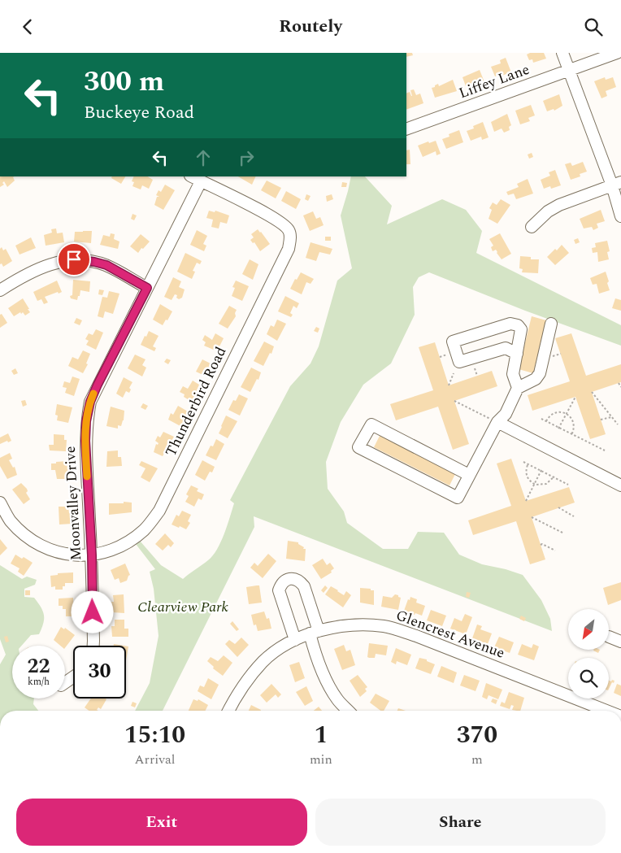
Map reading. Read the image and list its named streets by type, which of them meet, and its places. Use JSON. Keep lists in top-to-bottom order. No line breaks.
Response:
{"streets":{"street":["Liffey Lane","Thunderbird Road","Moonvalley Drive","Glencrest Avenue"]},"crossings":[["Thunderbird Road","Moonvalley Drive"]],"parks":["Clearview Park"],"north":"bottom left","page":{"header":"Routely","turn":["300 m","Buckeye Road"],"speed":"22 km/h","limit":"30","eta":["15:10","Arrival","1","min","370","m"],"buttons":["Exit","Share"]}}
